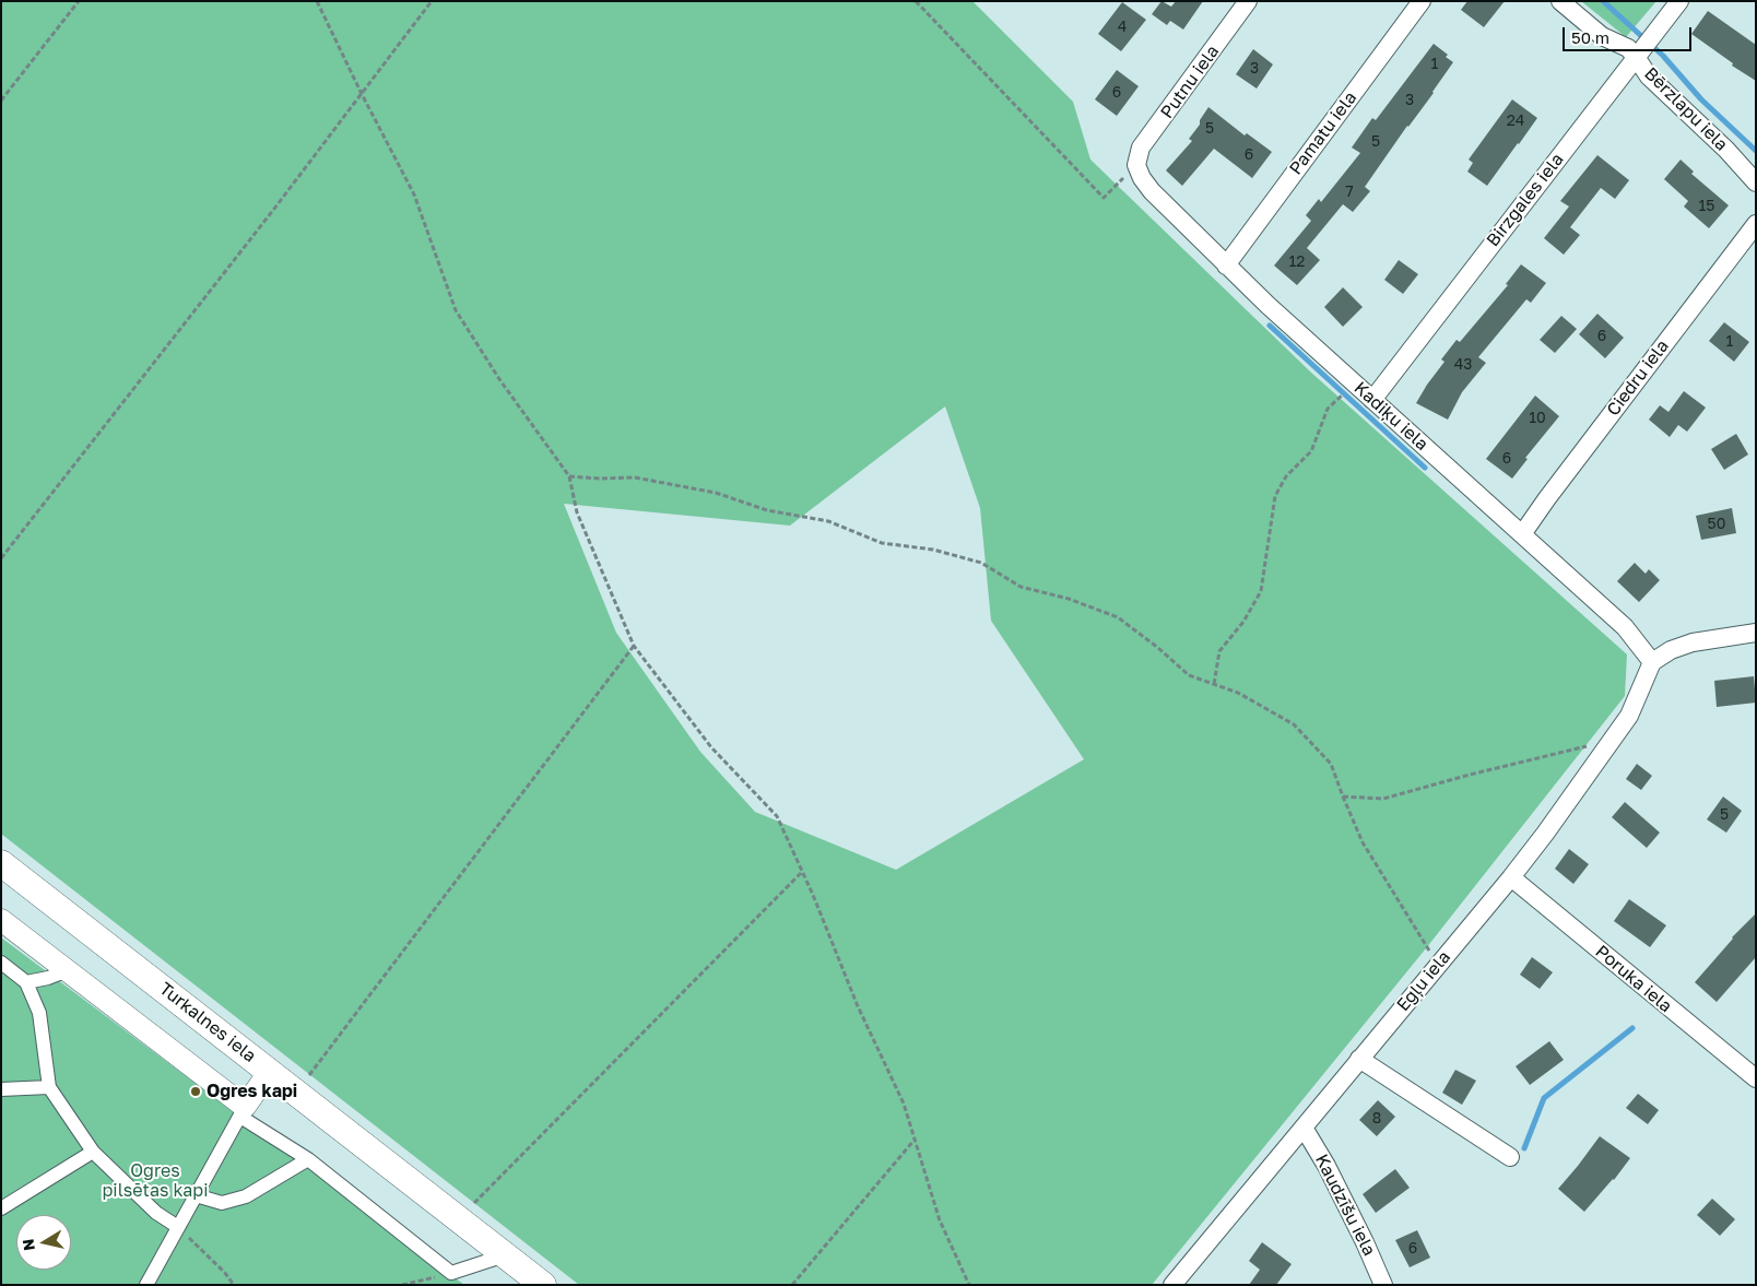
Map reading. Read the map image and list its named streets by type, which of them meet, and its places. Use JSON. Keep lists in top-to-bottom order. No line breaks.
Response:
{"streets":{"main road":["Turkalnes iela"],"street":["Putnu iela","Bērzlapu iela","Pamatu iela","Birzgales iela","Ciedru iela","Kadiķu iela","Poruka iela","Egļu iela","Kaudzīšu iela"]},"crossings":[["Putnu iela","Kadiķu iela"],["Bērzlapu iela","Birzgales iela"],["Pamatu iela","Kadiķu iela"],["Birzgales iela","Kadiķu iela"],["Ciedru iela","Kadiķu iela"],["Kadiķu iela","Egļu iela"],["Poruka iela","Egļu iela"],["Egļu iela","Kaudzīšu iela"]],"parks":["Ogres pilsētas kapi"],"places":["Ogres kapi"],"house_numbers":["4","1","3","6","3","24","5","5","6","7","15","12","6","1","43","10","6","50","5","8","6"],"scale_bar":"50 m","north":"left"}
